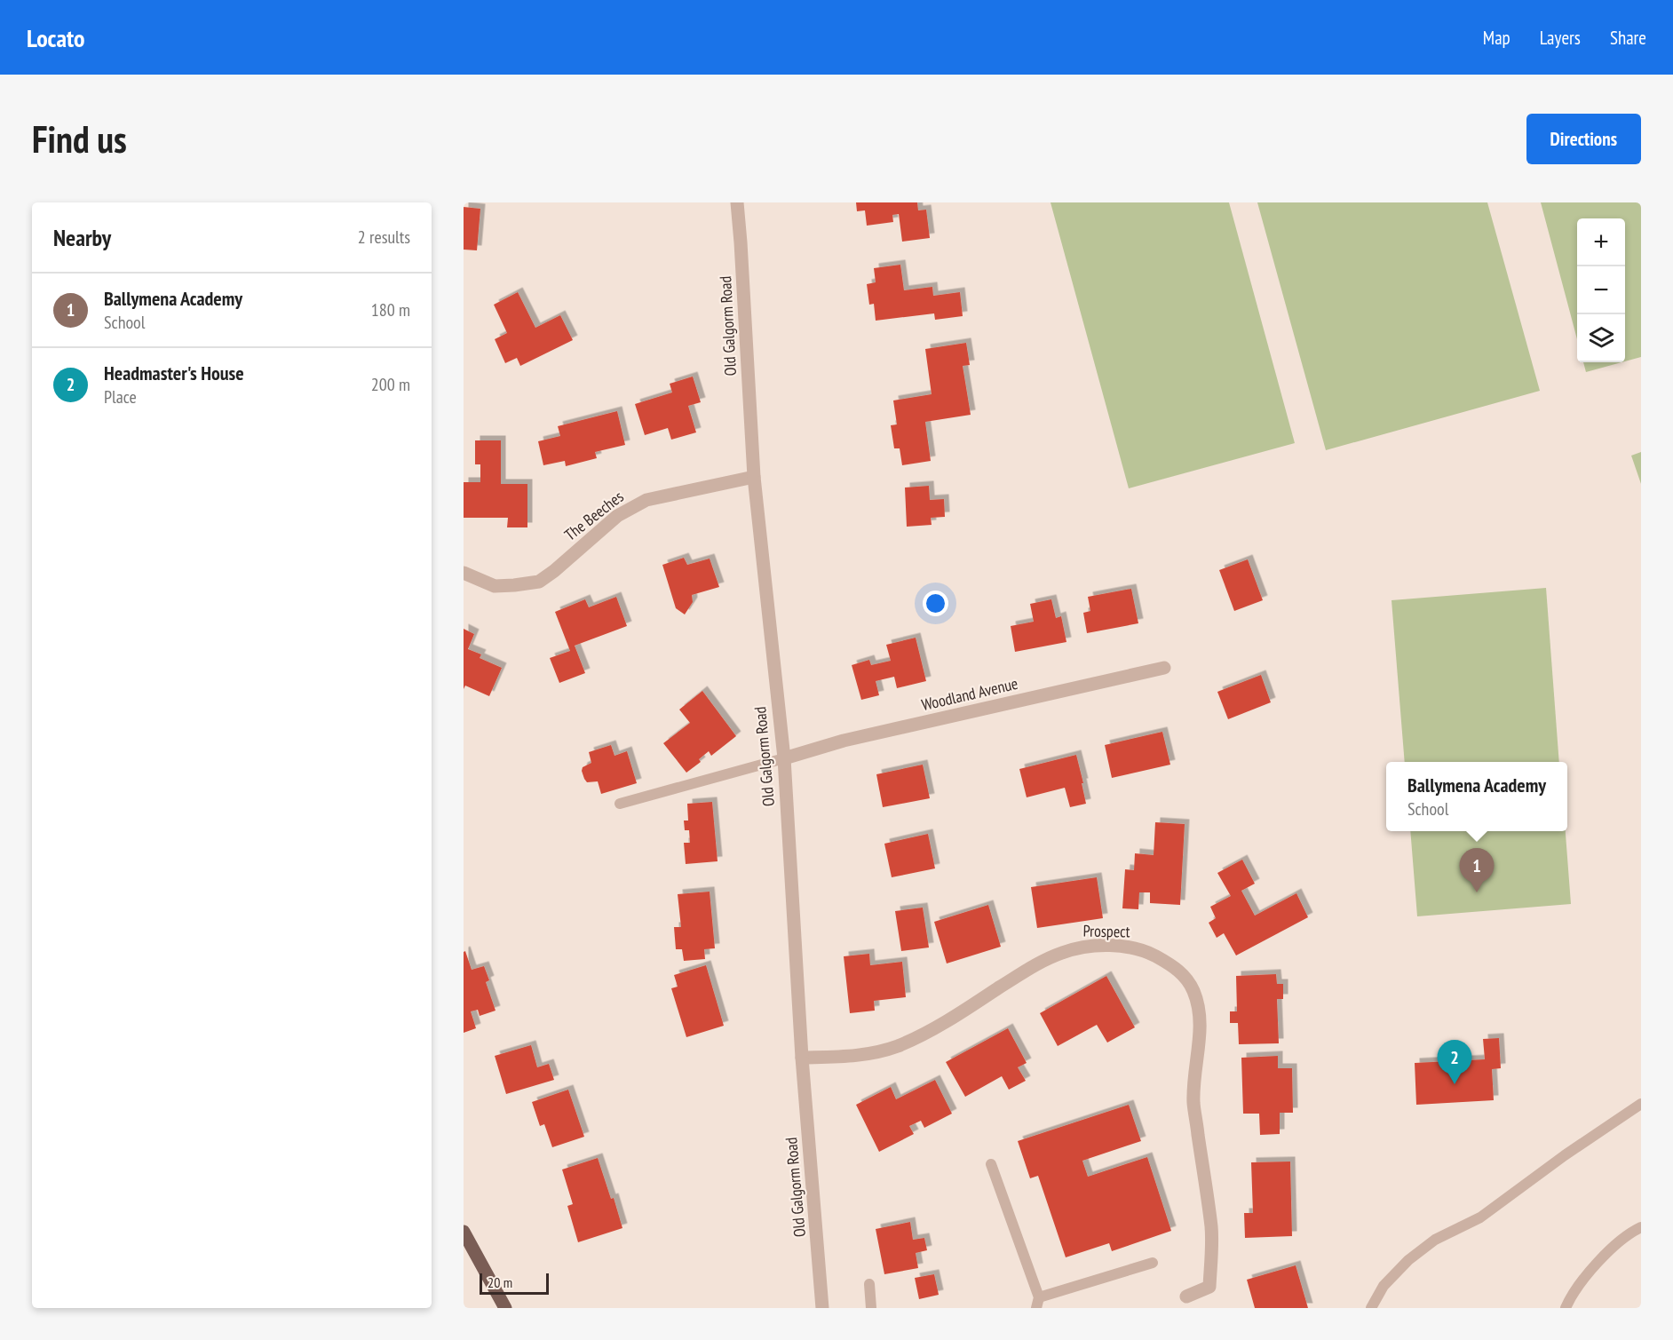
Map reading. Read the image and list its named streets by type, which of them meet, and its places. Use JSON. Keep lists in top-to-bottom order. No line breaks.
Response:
{"streets":{"street":["Old Galgorm Road","The Beeches","Woodland Avenue","Prospect"]},"crossings":[["Old Galgorm Road","The Beeches"],["Old Galgorm Road","Woodland Avenue"],["Old Galgorm Road","Prospect"]],"scale_bar":"20 m","page":{"header":"Locato","nav":["Map","Layers","Share"],"buttons":"Directions","title":"Find us","heading":["Nearby","2 results"],"map_buttons":["+","−"],"list":[{"mark":"1","name":"Ballymena Academy","note":"School","value":"180 m"},{"mark":"2","name":"Headmaster's House","note":"Place","value":"200 m"}],"popup":["Ballymena Academy","School"],"pins":["1","2"],"scale":"20 m"}}
